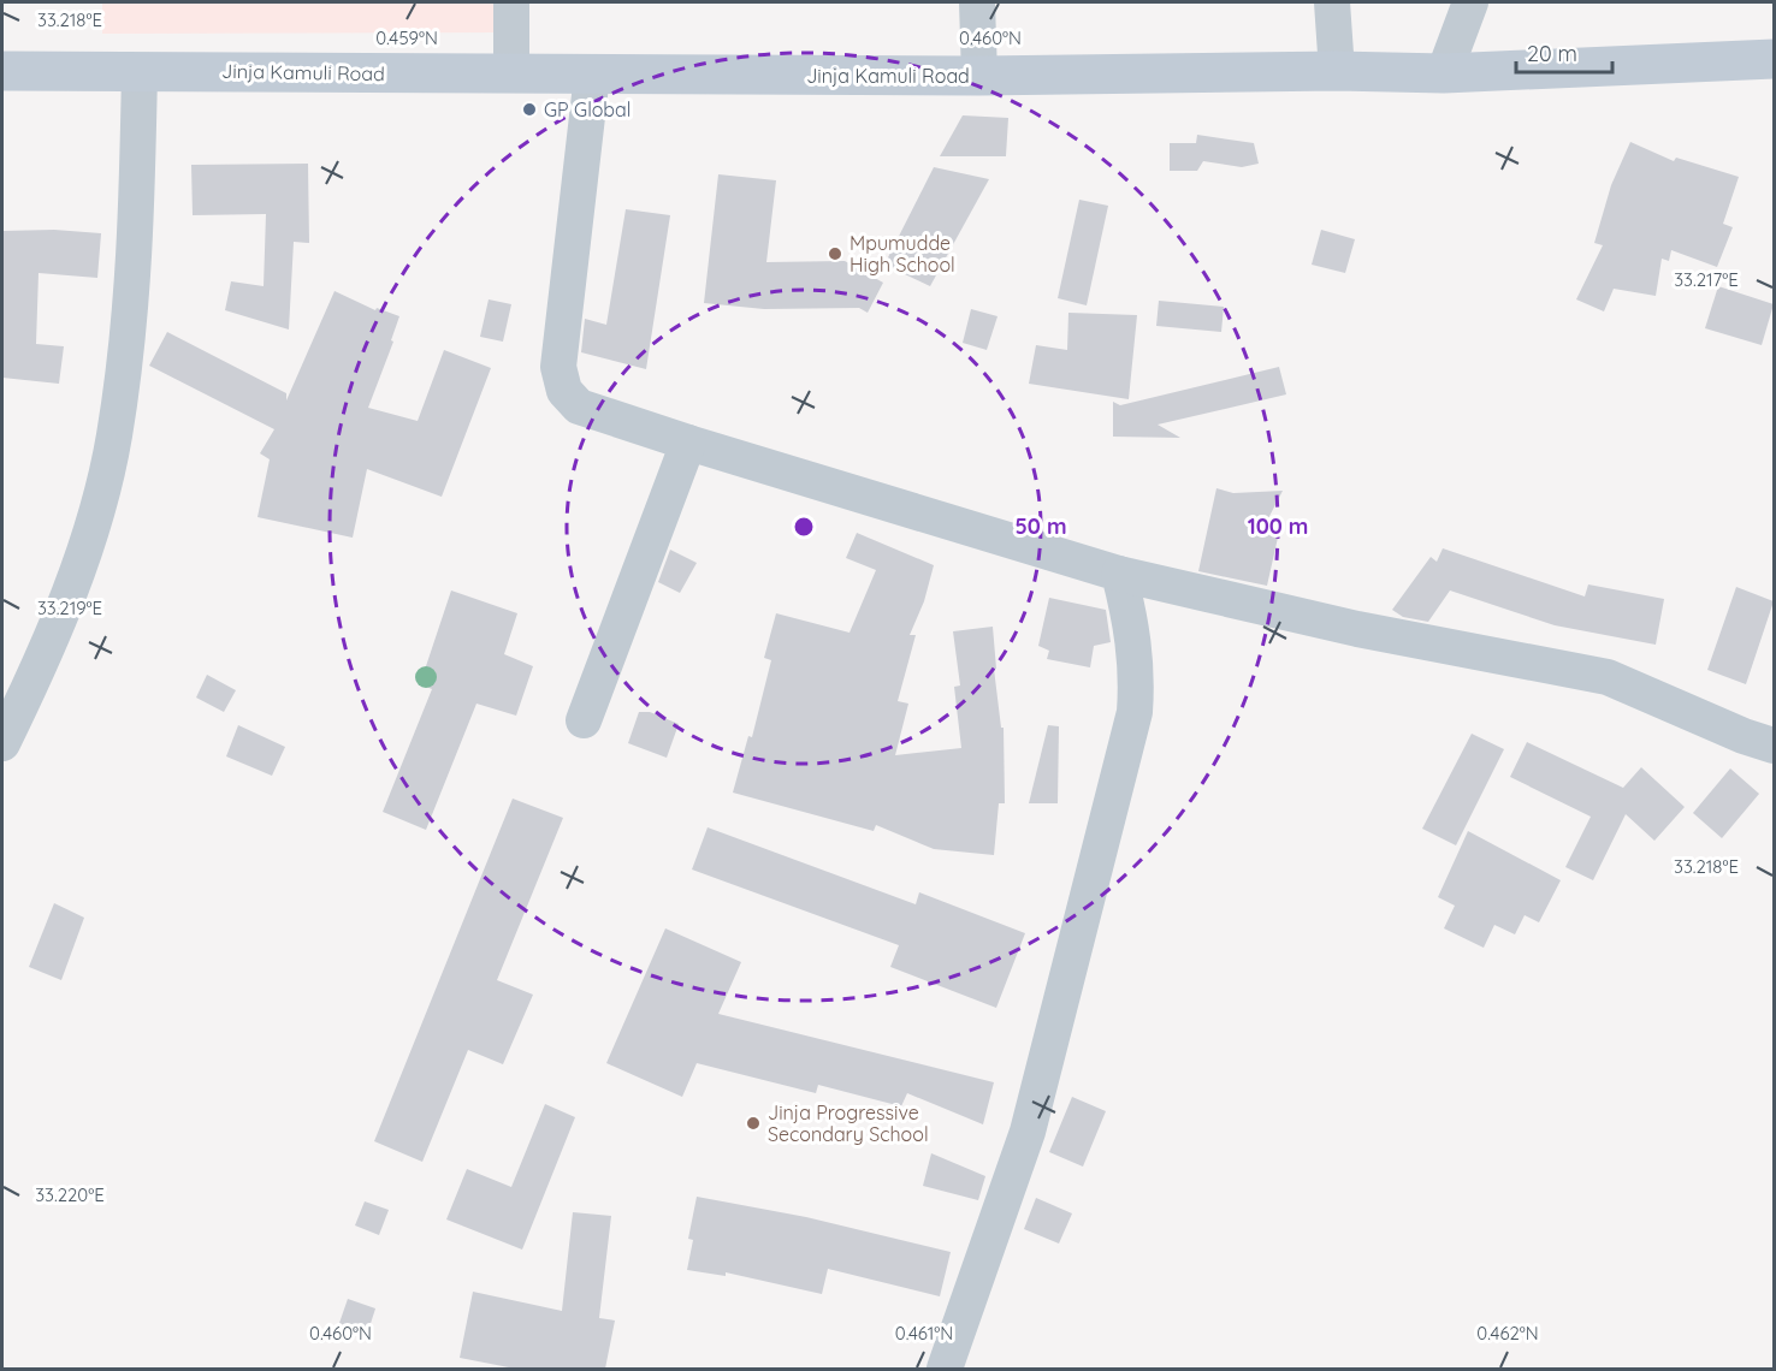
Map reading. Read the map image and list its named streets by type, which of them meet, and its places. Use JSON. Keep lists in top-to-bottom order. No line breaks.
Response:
{"streets":{"main road":["Jinja Kamuli Road"]},"places":["GP Global","Mpumudde High School","Jinja Progressive Secondary School"],"scale_bar":"20 m","coordinates":["33.218°E","0.459°N","0.460°N","33.217°E","33.219°E","33.220°E","0.461°N","0.462°N"],"rings":["50 m","100 m"]}
